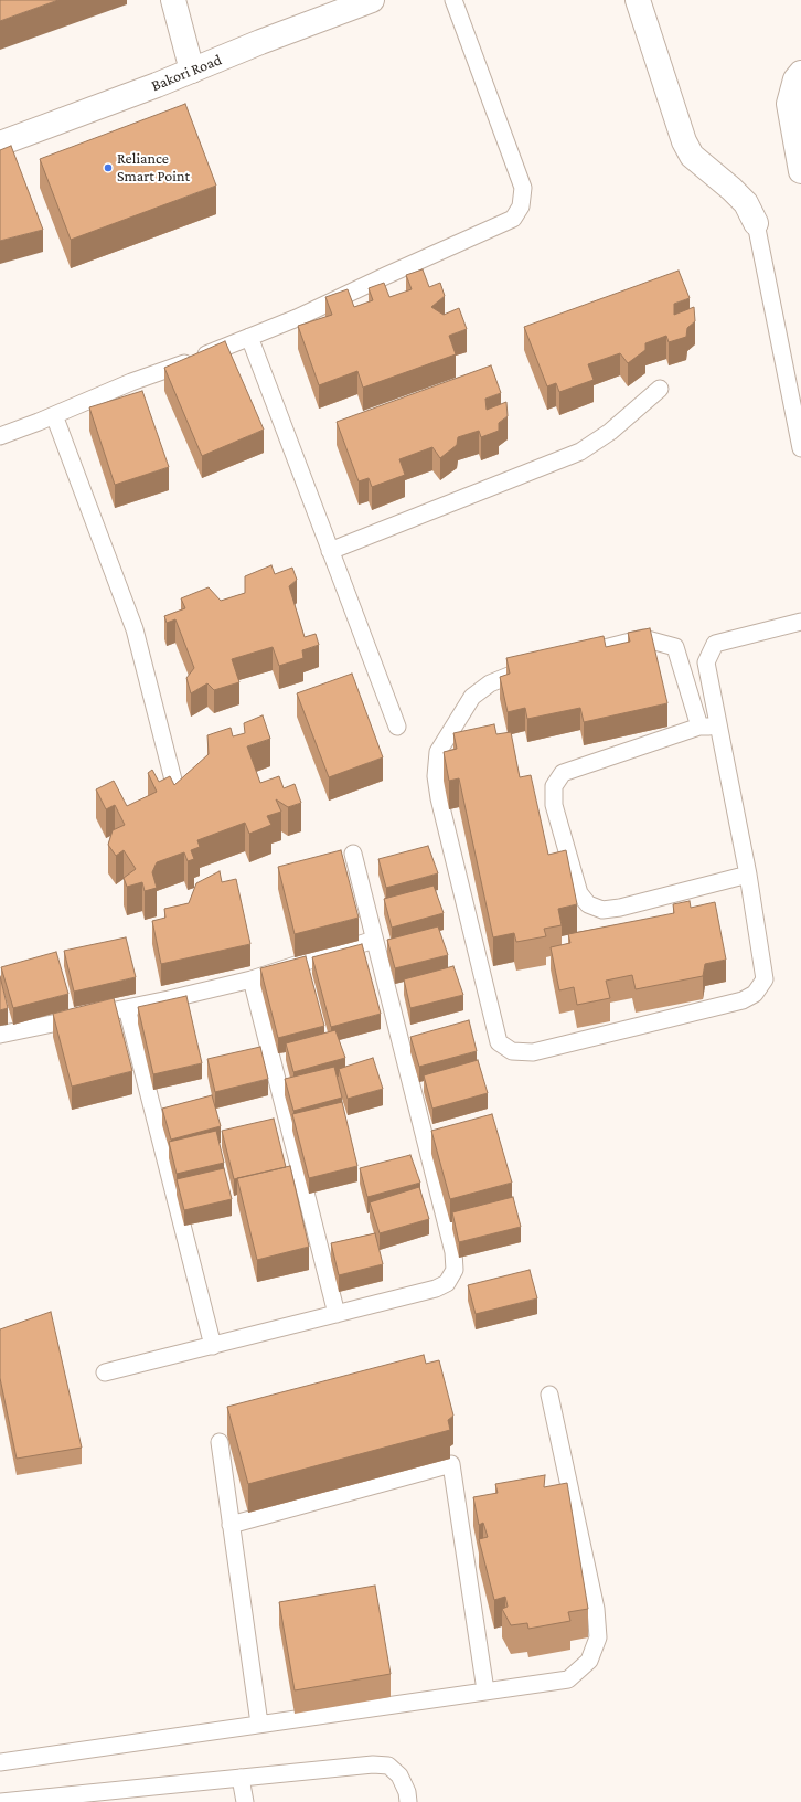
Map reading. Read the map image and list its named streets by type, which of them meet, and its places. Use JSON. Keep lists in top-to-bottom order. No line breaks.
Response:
{"streets":{"street":["Bakori Road"]},"places":["Reliance Smart Point"]}
